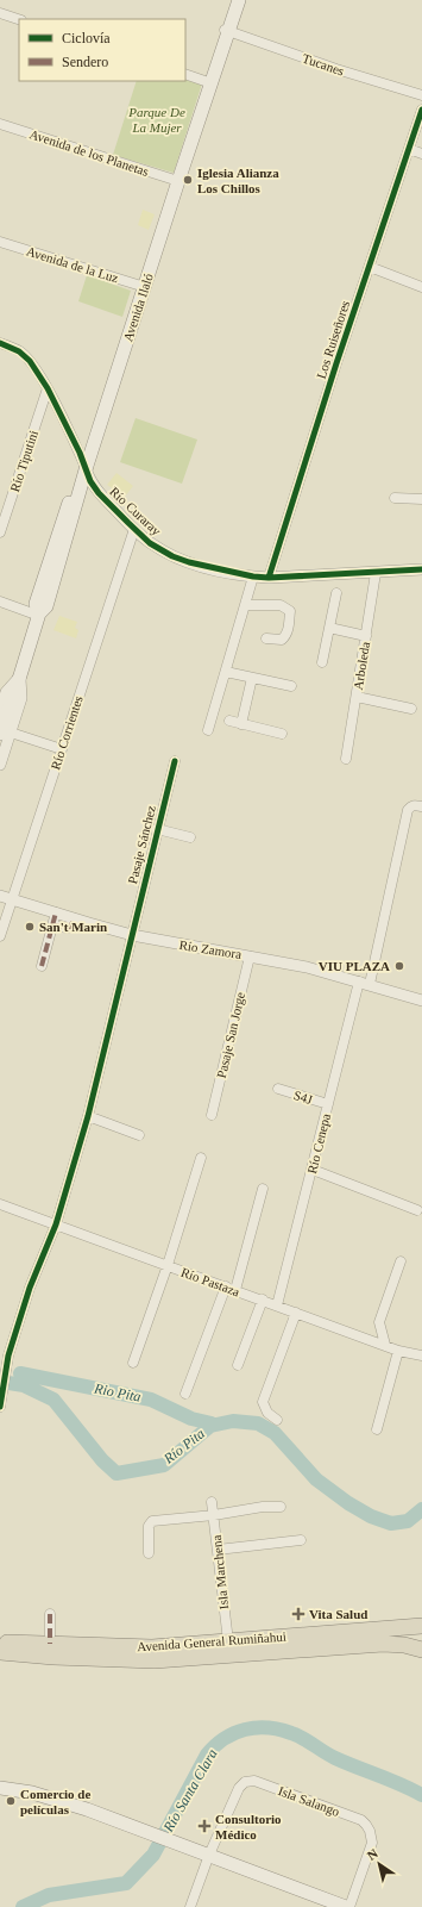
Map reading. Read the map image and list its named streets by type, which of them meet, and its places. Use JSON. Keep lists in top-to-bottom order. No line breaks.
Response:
{"streets":{"highway":["Avenida General Rumiñahui"],"main road":["Avenida Ilaló"],"street":["Tucanes","Avenida de los Planetas","Avenida de la Luz","Los Ruiseñores","Río Tiputini","Río Curaray","Arboleda","Río Corrientes","Pasaje Sánchez","Río Zamora","Pasaje San Jorge","S4J","Río Cenepa","Río Pastaza","Isla Marchena","Isla Salango"]},"crossings":[["Tucanes","Avenida Ilaló"],["Avenida de los Planetas","Avenida Ilaló"],["Avenida de la Luz","Avenida Ilaló"],["Avenida Ilaló","Río Curaray"],["Los Ruiseñores","Río Curaray"],["Río Tiputini","Río Curaray"],["Río Curaray","Arboleda"],["Río Curaray","Río Corrientes"],["Río Corrientes","Río Zamora"],["Pasaje Sánchez","Río Zamora"],["Pasaje Sánchez","Río Pastaza"],["Río Zamora","Pasaje San Jorge"],["Río Zamora","Río Cenepa"],["S4J","Río Cenepa"],["Río Cenepa","Río Pastaza"],["Isla Marchena","Avenida General Rumiñahui"]],"water":["Rio Pita","Río Pita","Río Santa Clara"],"parks":["Parque De La Mujer"],"places":{"other":["Iglesia Alianza Los Chillos","San't Marin","VIU PLAZA","Comercio de películas"],"health":["Vita Salud","Consultorio Médico"]},"legend":["Ciclovía","Sendero"],"north":"top left"}
